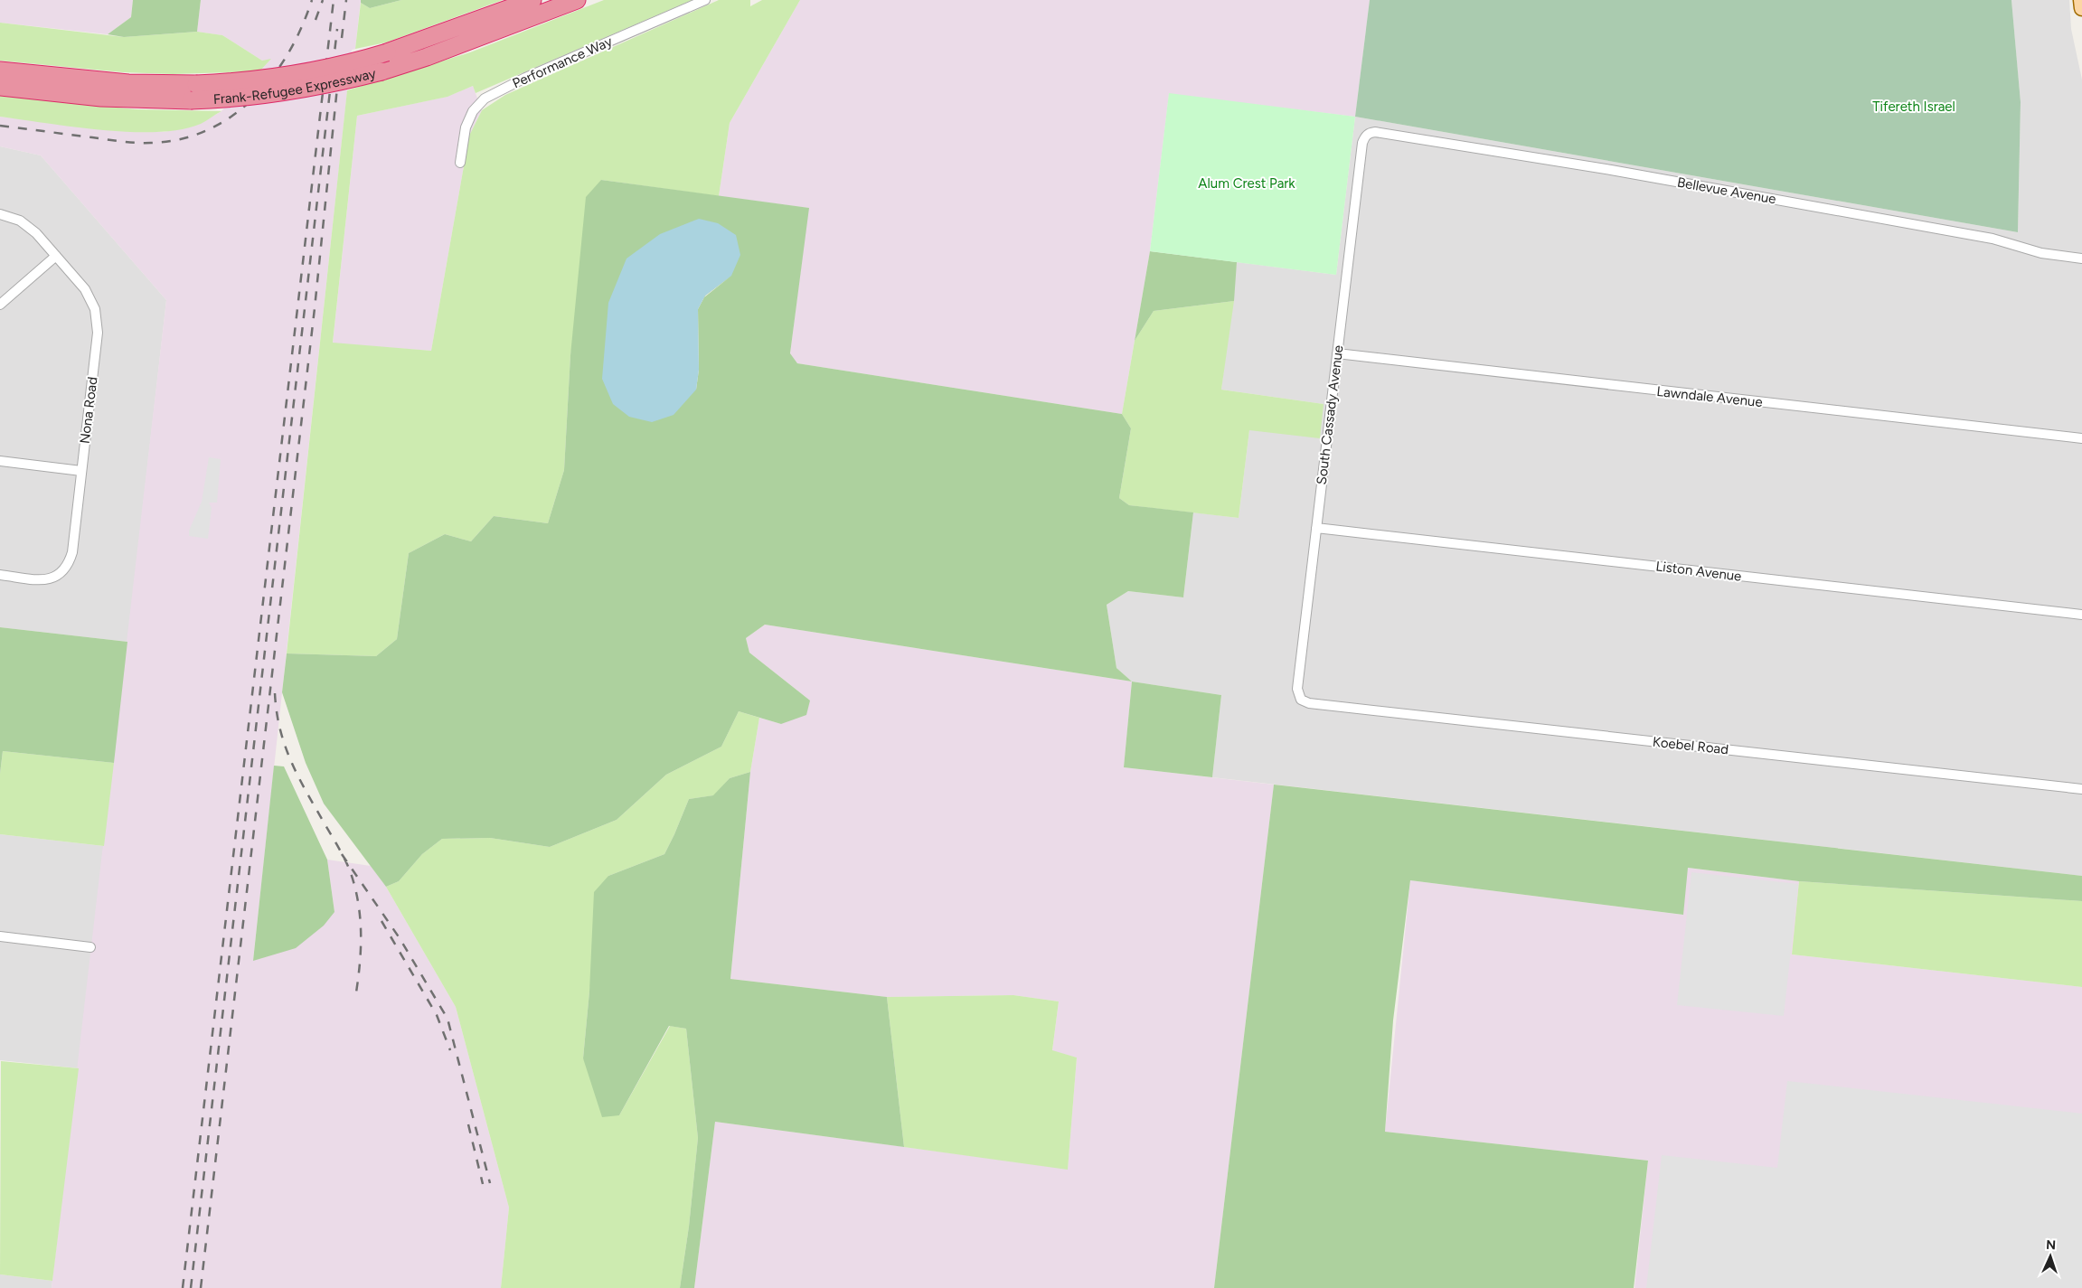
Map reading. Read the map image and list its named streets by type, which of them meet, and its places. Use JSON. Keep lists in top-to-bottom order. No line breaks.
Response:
{"streets":{"highway":["Frank-Refugee Expressway"],"street":["Performance Way","Bellevue Avenue","Lawndale Avenue","Nona Road","South Cassady Avenue","Liston Avenue","Koebel Road"]},"crossings":[["Bellevue Avenue","South Cassady Avenue"],["Lawndale Avenue","South Cassady Avenue"],["South Cassady Avenue","Liston Avenue"],["South Cassady Avenue","Koebel Road"]],"parks":["Tifereth Israel","Alum Crest Park"],"north":"top"}
